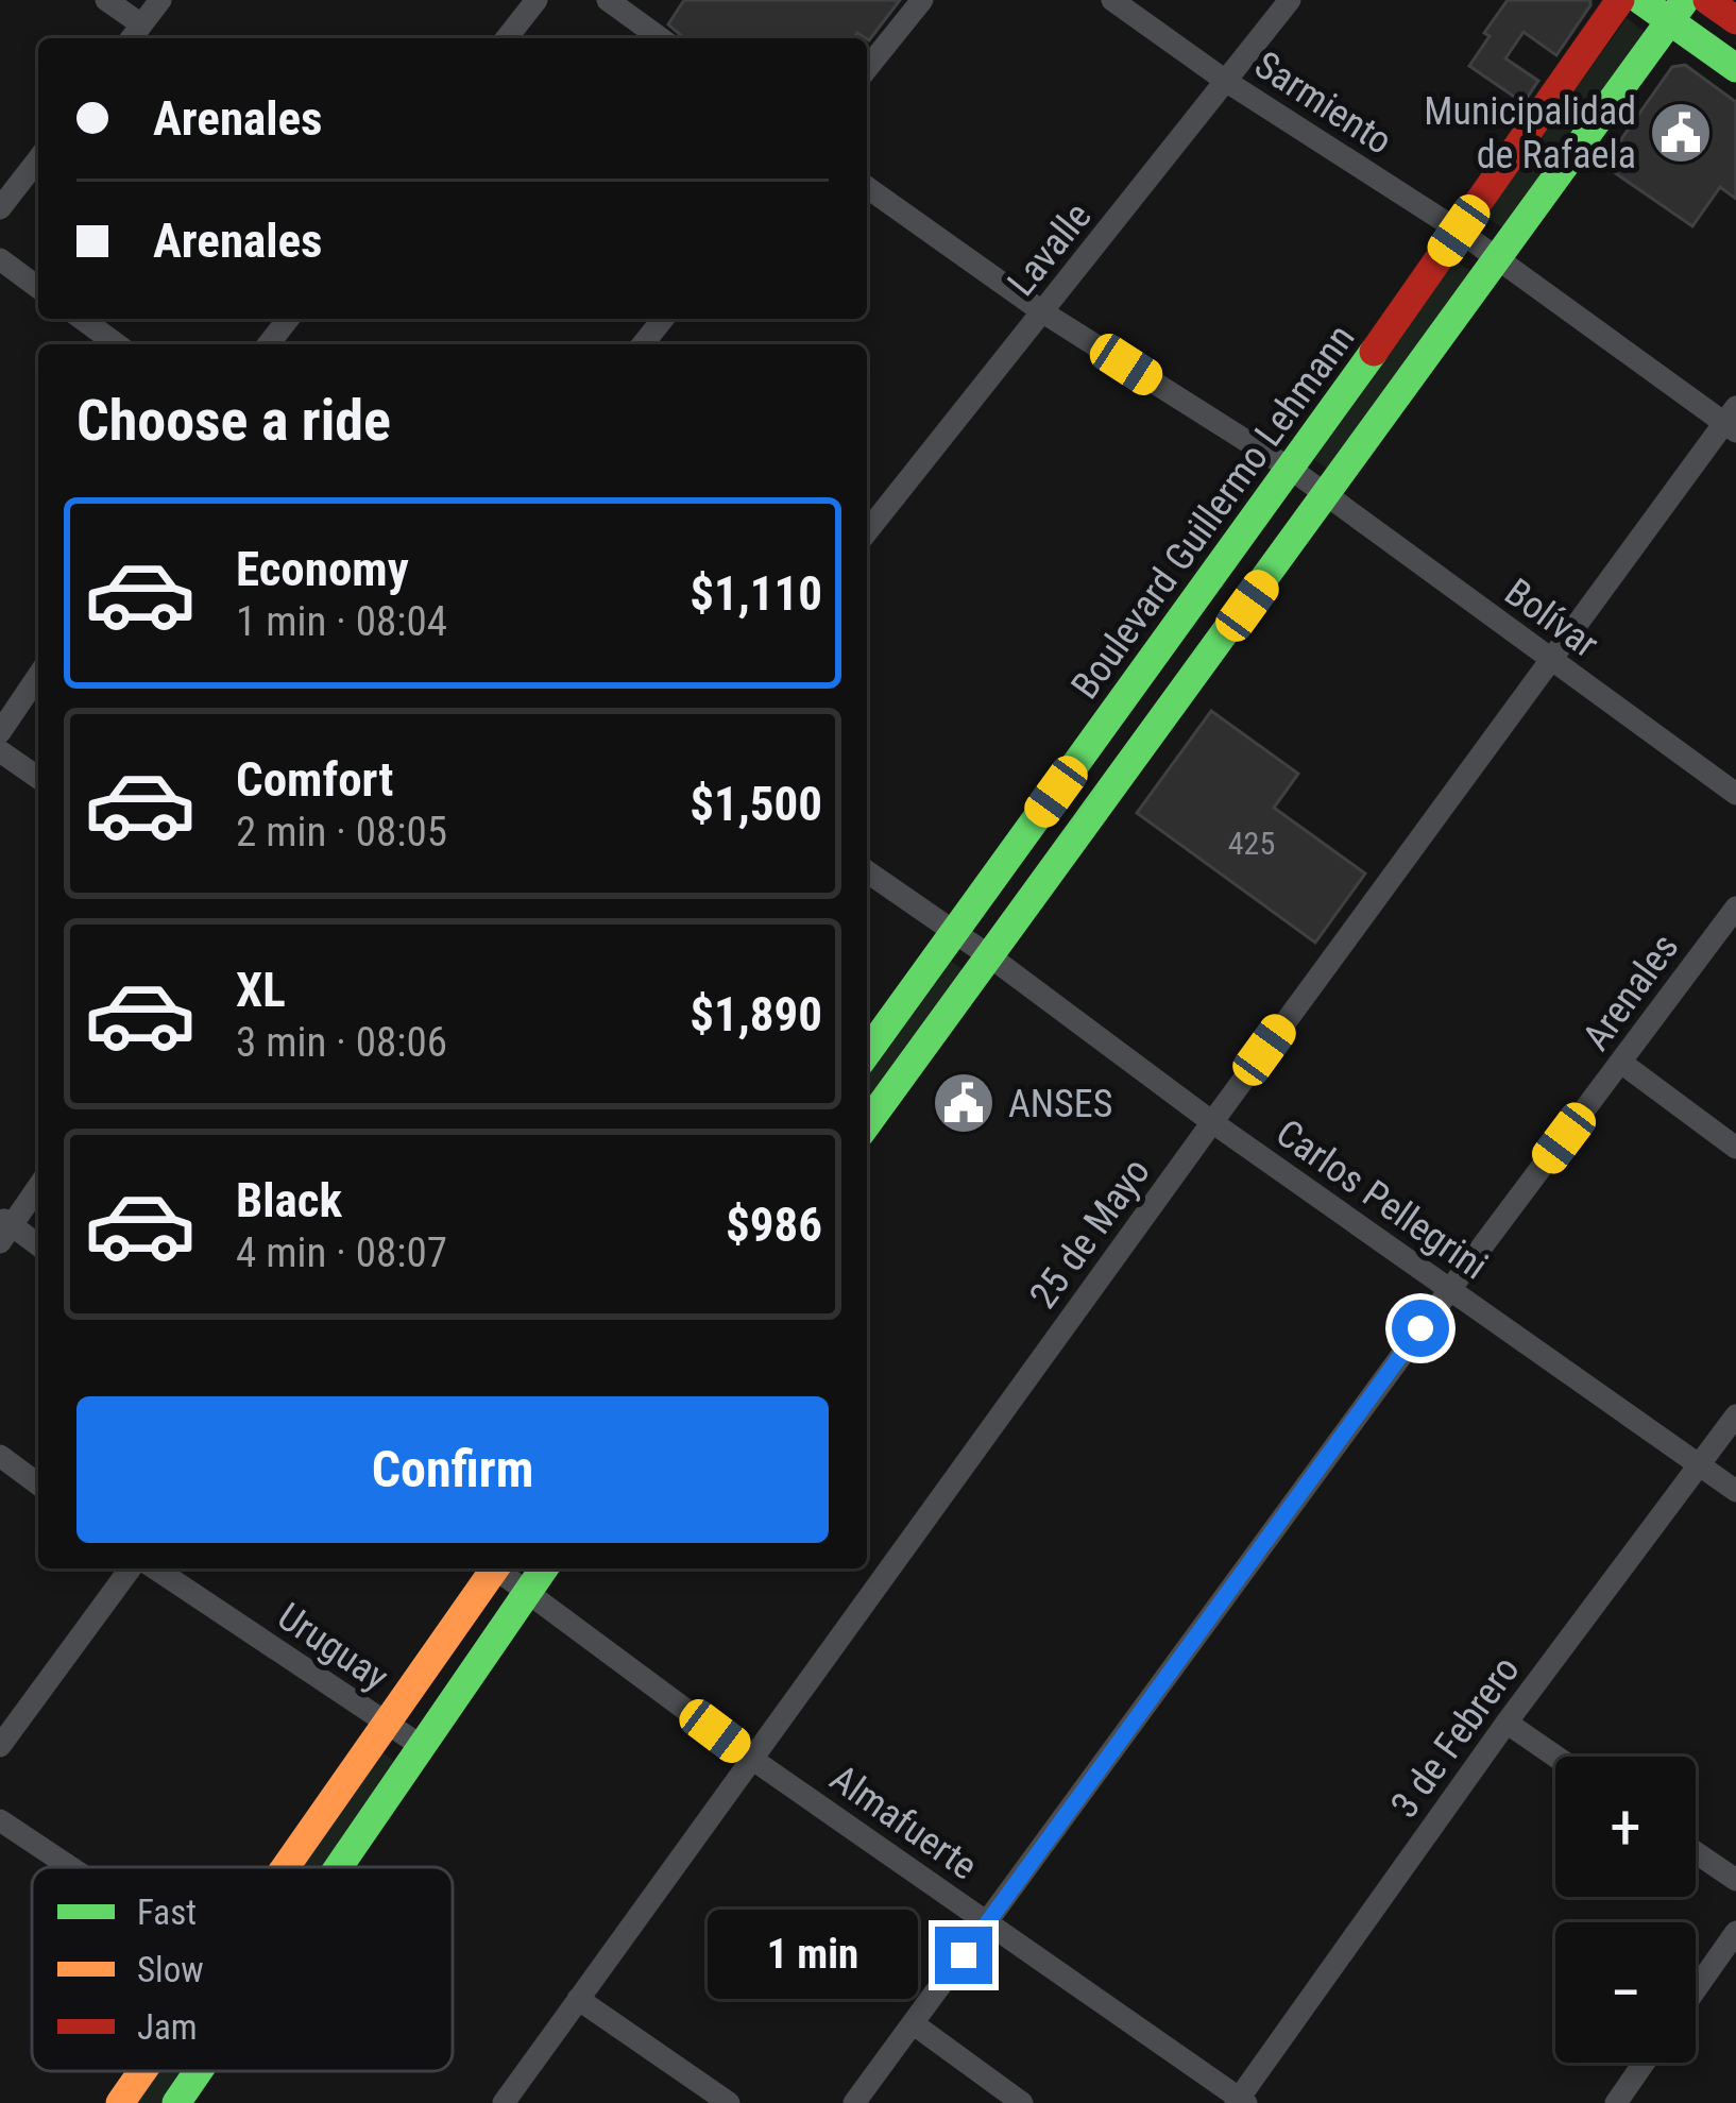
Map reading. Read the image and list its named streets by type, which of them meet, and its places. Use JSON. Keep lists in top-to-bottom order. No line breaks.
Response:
{"streets":{"main road":["Boulevard Guillermo Lehmann"],"street":["Sarmiento","Lavalle","Bolívar","Arenales","Carlos Pellegrini","25 de Mayo","Uruguay","3 de Febrero","Almafuerte"]},"crossings":[["Sarmiento","Lavalle"],["Sarmiento","Boulevard Guillermo Lehmann"],["Sarmiento","25 de Mayo"],["Lavalle","Bolívar"],["Boulevard Guillermo Lehmann","Bolívar"],["Boulevard Guillermo Lehmann","Carlos Pellegrini"],["Bolívar","25 de Mayo"],["Arenales","Carlos Pellegrini"],["Arenales","Almafuerte"],["Carlos Pellegrini","25 de Mayo"],["Carlos Pellegrini","3 de Febrero"],["25 de Mayo","Almafuerte"],["3 de Febrero","Almafuerte"]],"places":{"public building":["Municipalidad de Rafaela","ANSES"]},"house_numbers":["425"],"legend":["Fast","Slow","Jam"],"page":{"banner":["Arenales","Arenales"],"heading":"Choose a ride","list":[{"name":"Economy","note":"1 min · 08:04","value":"$1,110"},{"name":"Comfort","note":"2 min · 08:05","value":"$1,500"},{"name":"XL","note":"3 min · 08:06","value":"$1,890"},{"name":"Black","note":"4 min · 08:07","value":"$986"}],"buttons":"Confirm","map_buttons":["+","−"],"bubble":"1 min"}}
